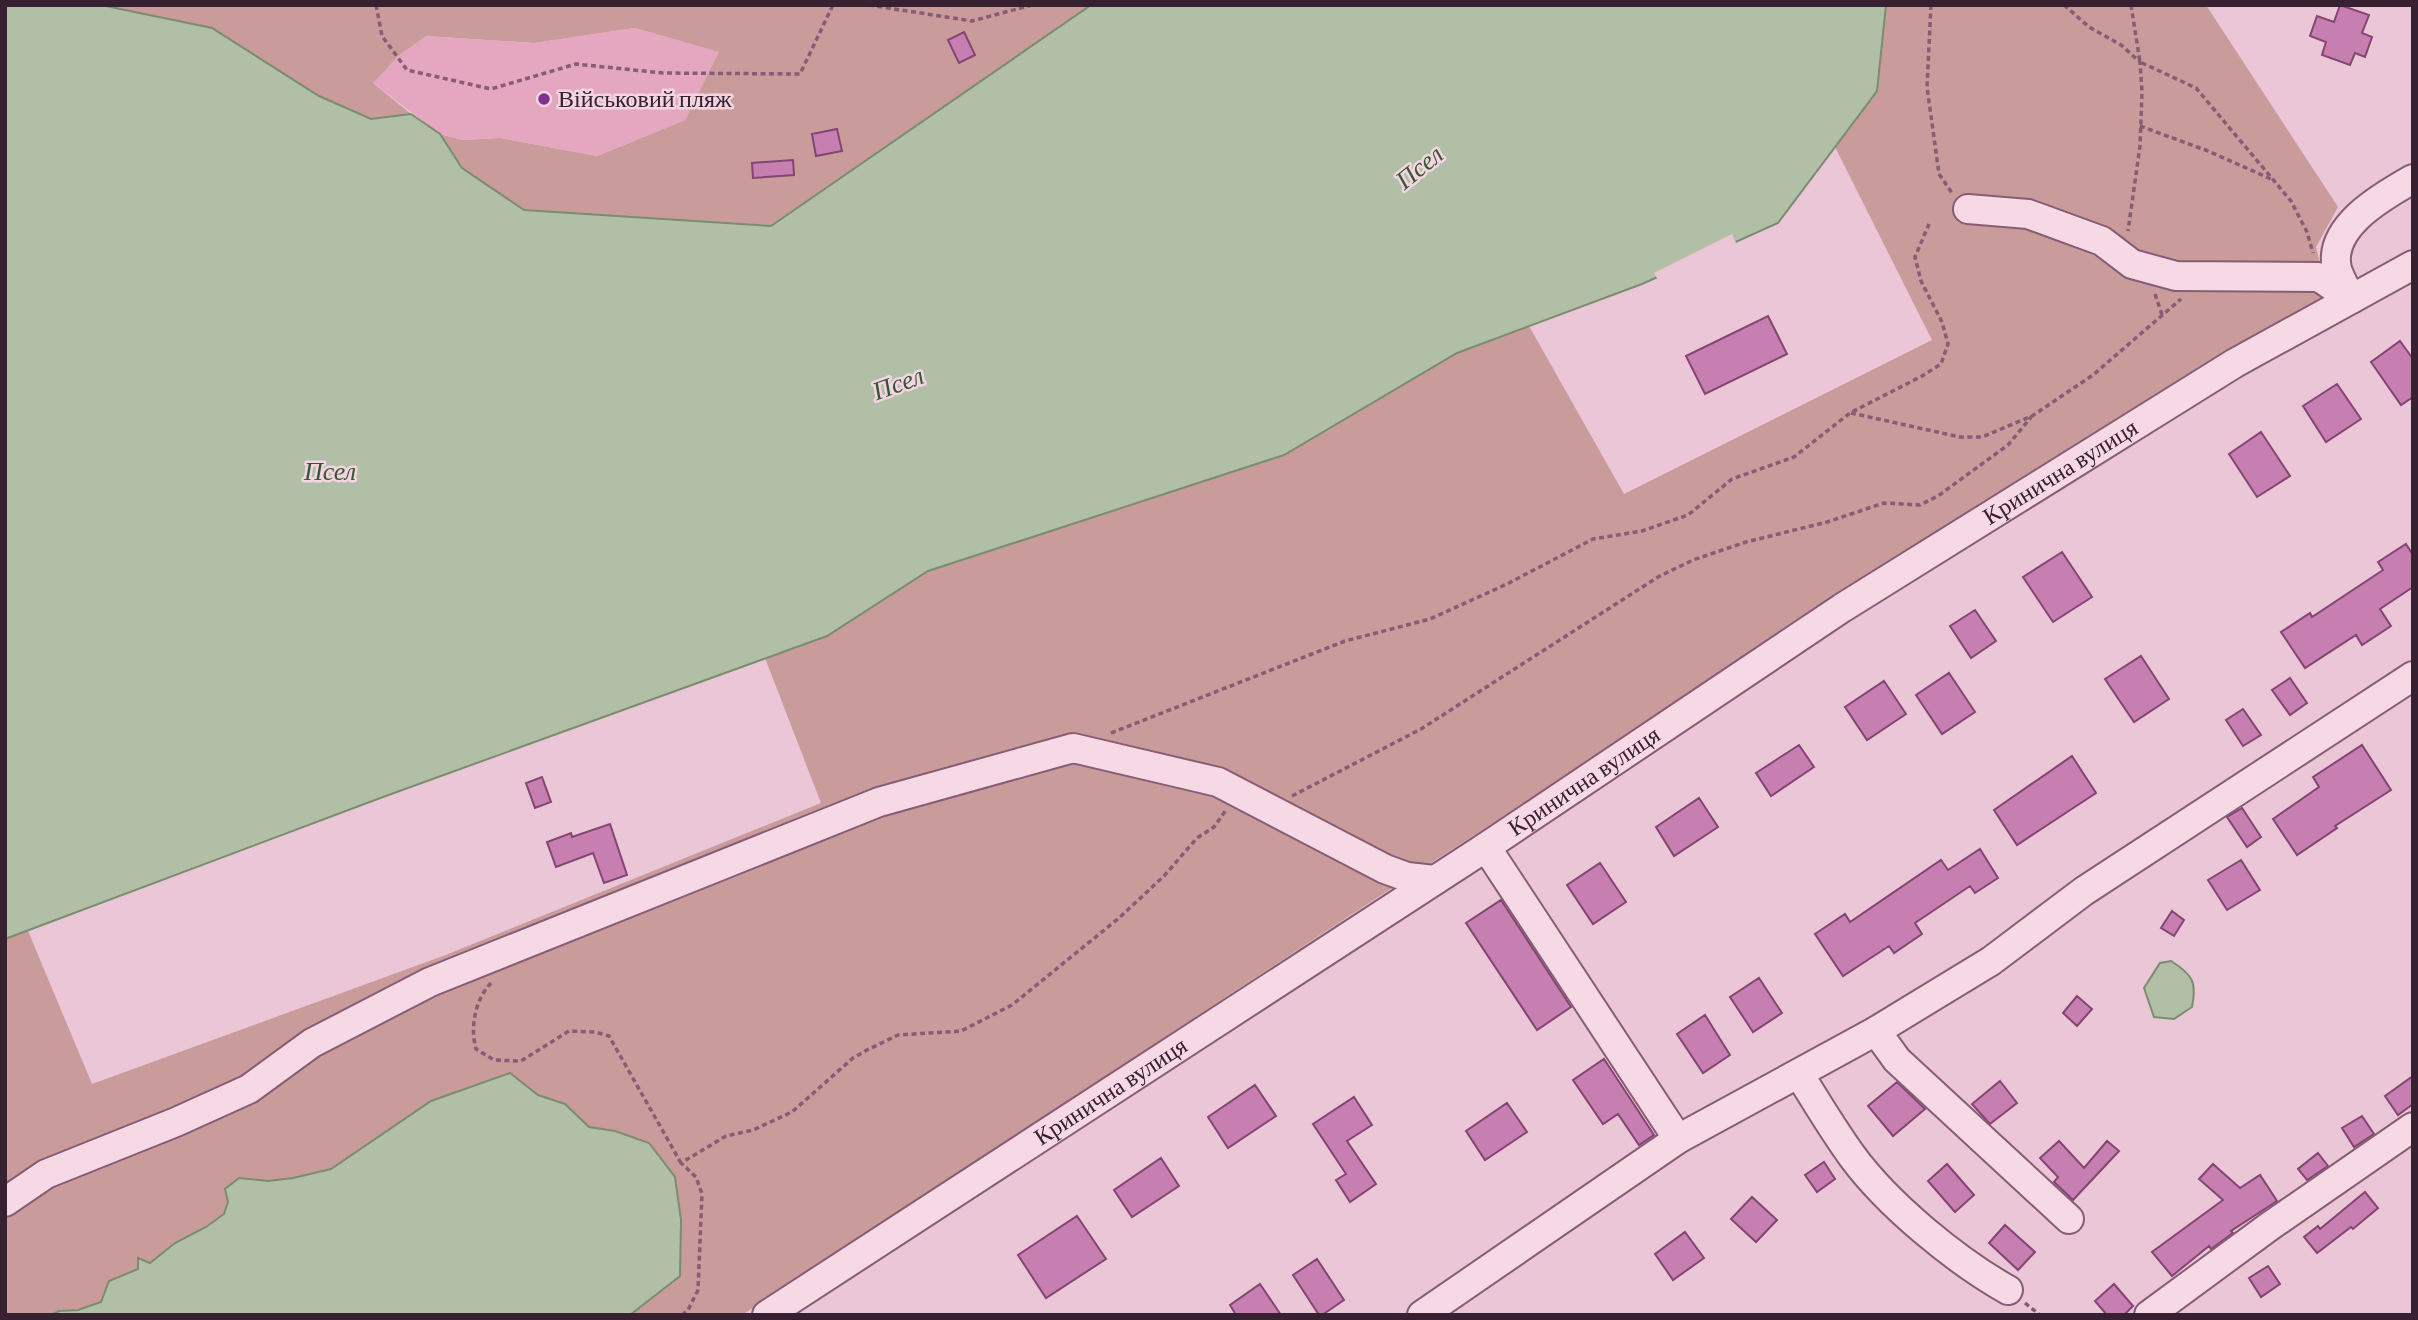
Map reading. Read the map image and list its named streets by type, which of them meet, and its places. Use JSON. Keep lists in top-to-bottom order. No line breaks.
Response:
{"streets":{"street":["Кринична вулиця"]},"water":["Псел"],"places":["Військовий пляж"]}
